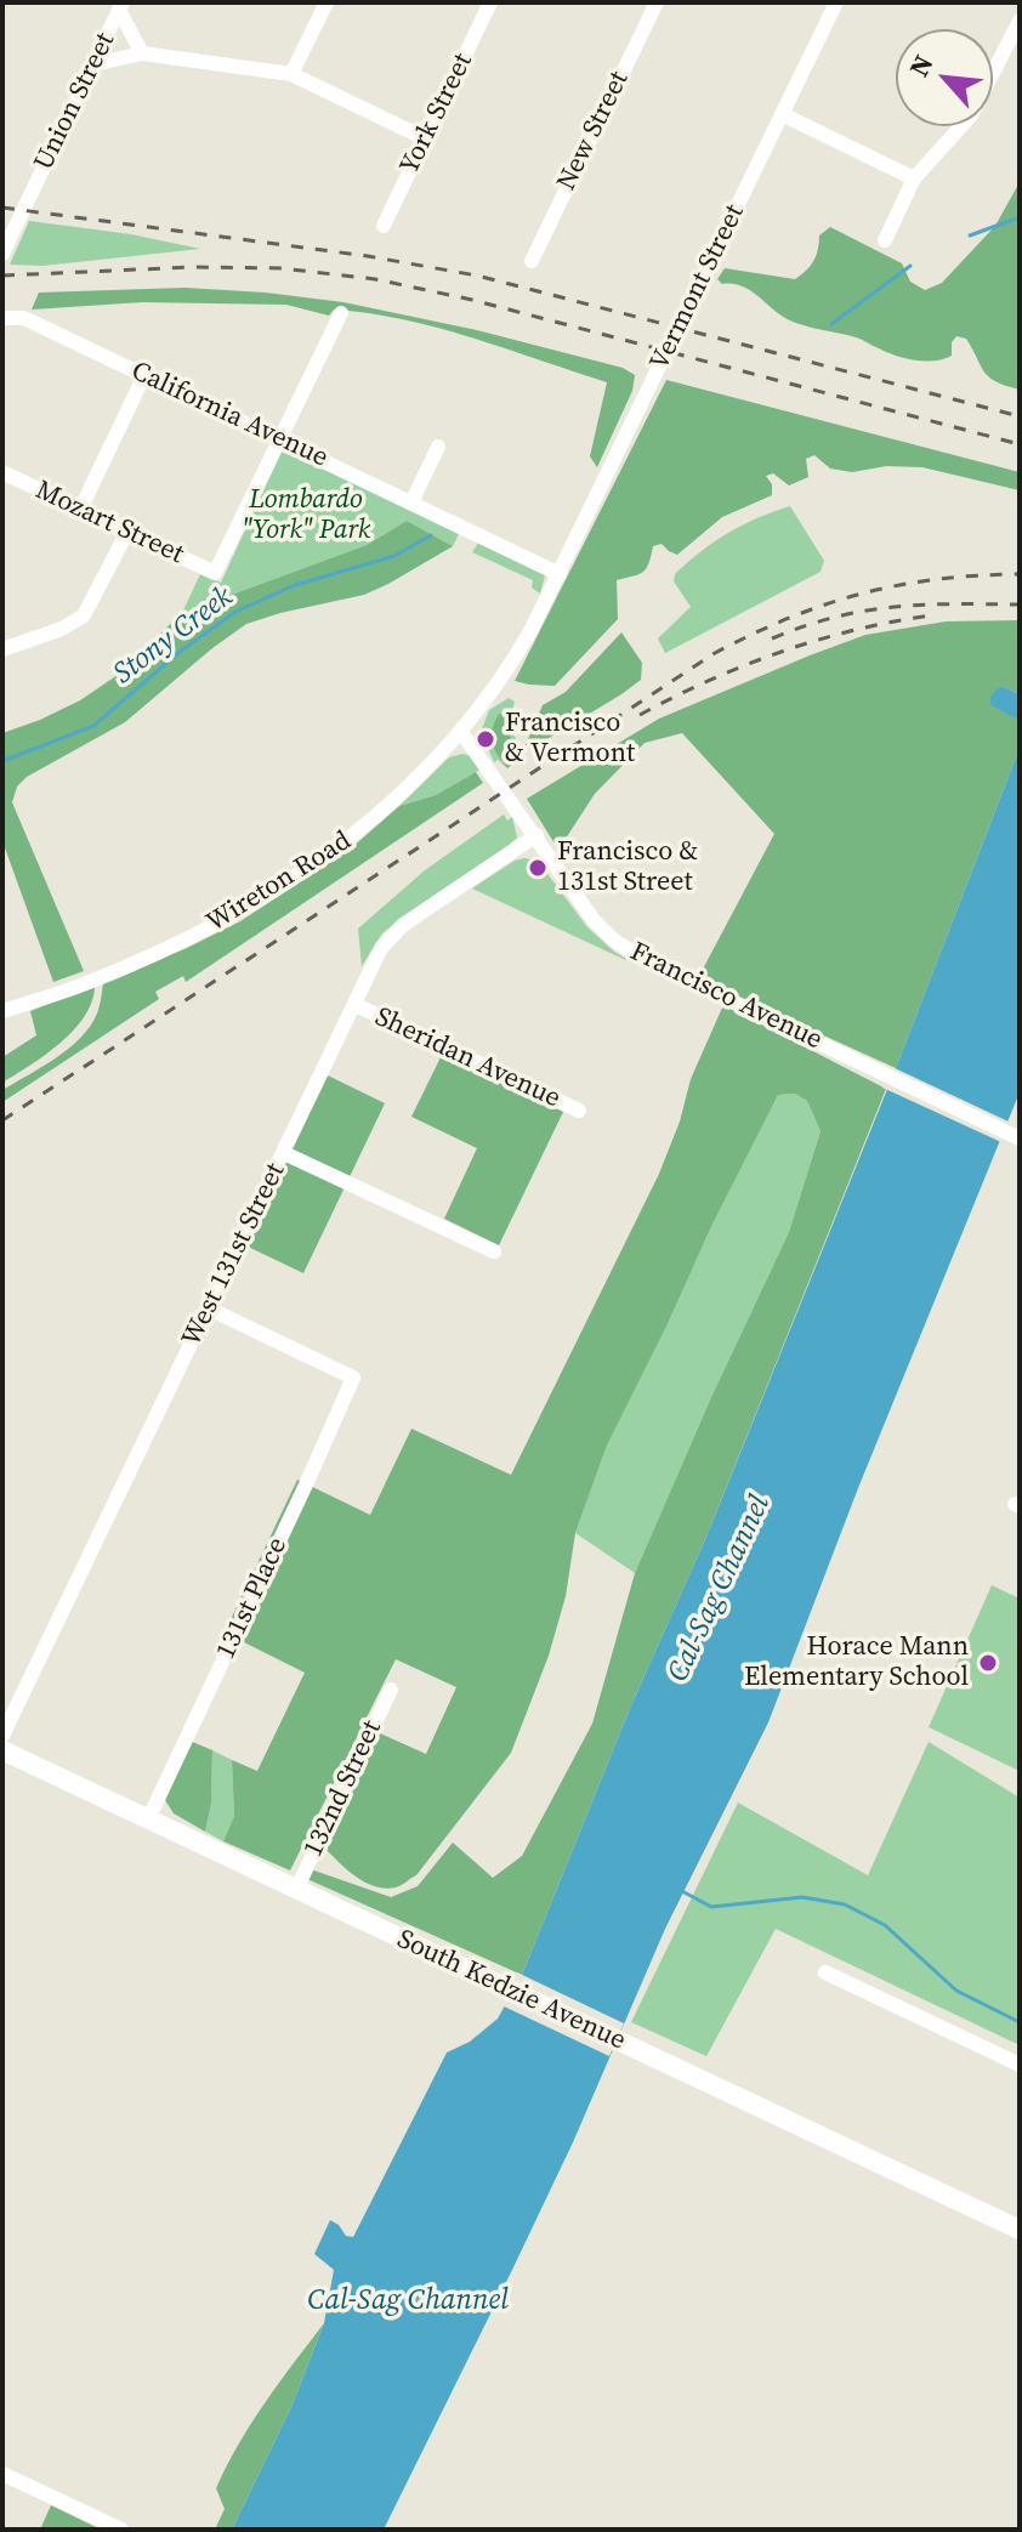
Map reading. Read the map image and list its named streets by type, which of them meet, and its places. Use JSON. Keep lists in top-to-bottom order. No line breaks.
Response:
{"streets":{"main road":["South Kedzie Avenue"],"street":["Union Street","York Street","New Street","Vermont Street","California Avenue","Mozart Street","Wireton Road","Francisco Avenue","Sheridan Avenue","West 131st Street","131st Place","132nd Street"]},"crossings":[["Vermont Street","California Avenue"],["Vermont Street","Wireton Road"],["California Avenue","Mozart Street"],["California Avenue","Wireton Road"],["Wireton Road","Francisco Avenue"],["Francisco Avenue","West 131st Street"],["Sheridan Avenue","West 131st Street"],["West 131st Street","131st Place"],["131st Place","South Kedzie Avenue"],["132nd Street","South Kedzie Avenue"]],"water":["Stony Creek","Cal-Sag Channel"],"parks":["Lombardo \"York\" Park"],"places":["Francisco & Vermont","Francisco & 131st Street","Horace Mann Elementary School"],"north":"top left"}
